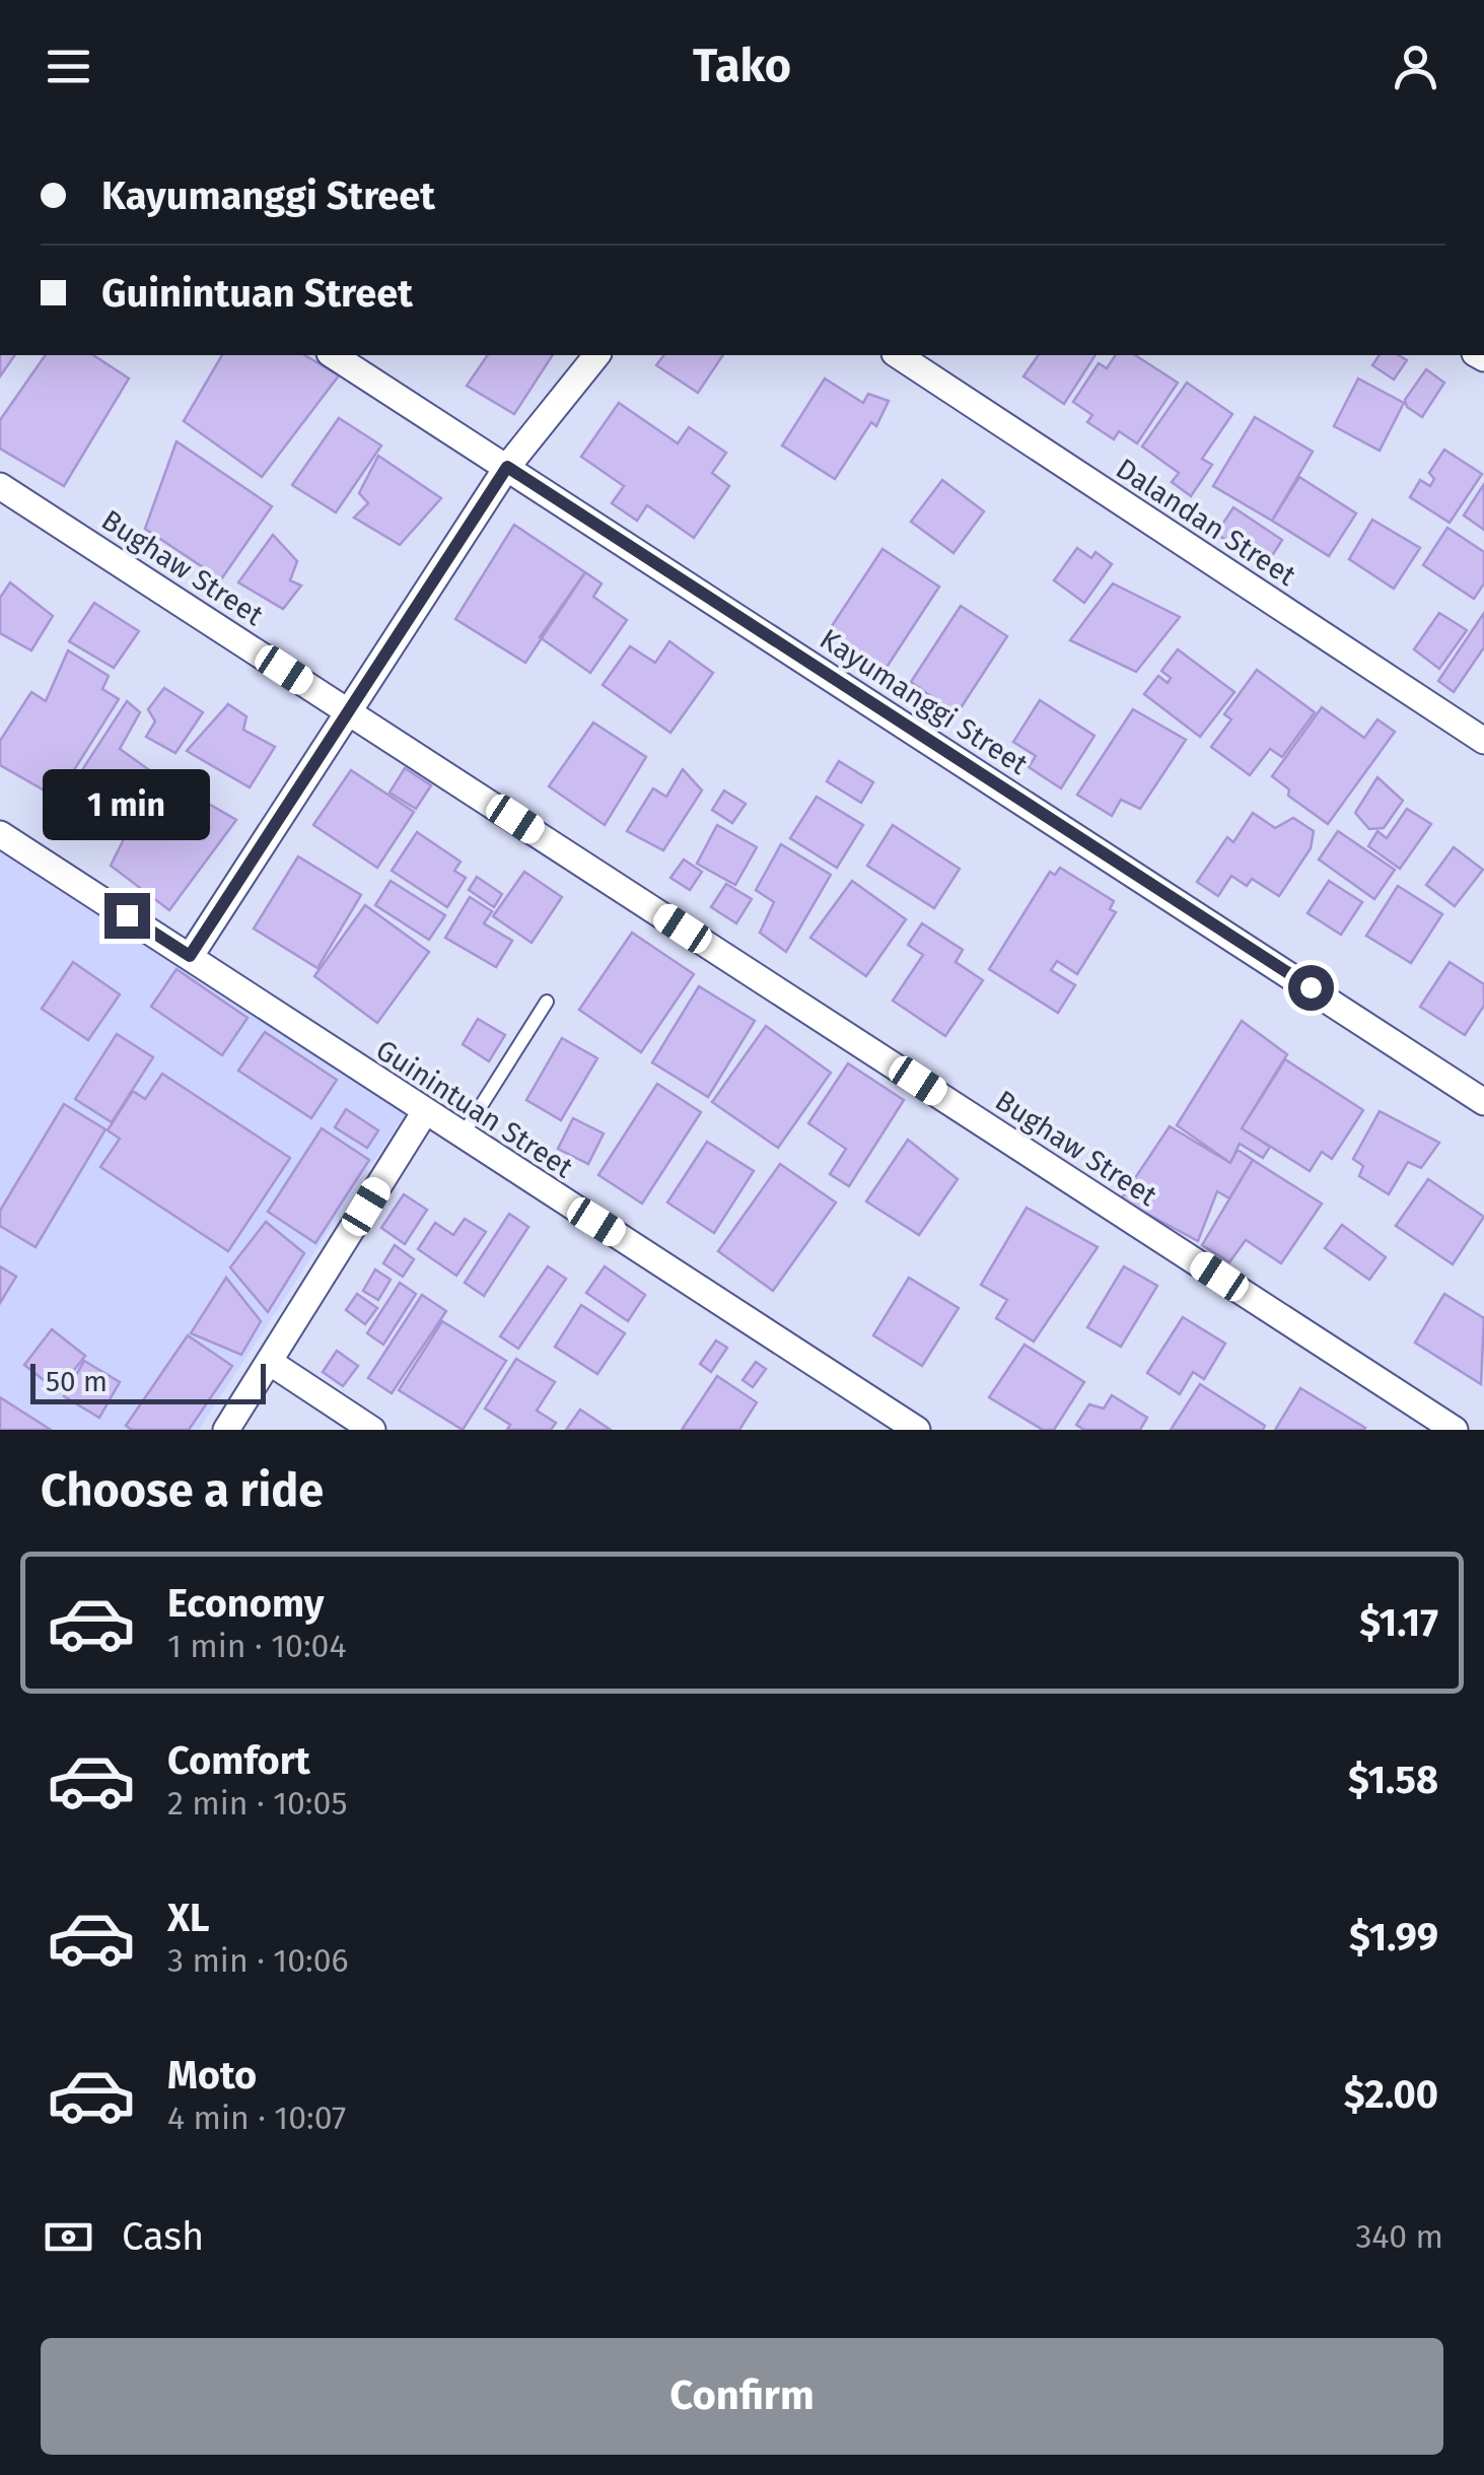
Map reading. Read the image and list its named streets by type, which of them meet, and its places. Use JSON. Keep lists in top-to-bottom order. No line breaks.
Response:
{"streets":{"street":["Dalandan Street","Bughaw Street","Kayumanggi Street","Guinintuan Street"]},"scale_bar":"50 m","page":{"header":"Tako","banner":["Kayumanggi Street","Guinintuan Street"],"bubble":"1 min","scale":"50 m","heading":"Choose a ride","list":[{"name":"Economy","note":"1 min · 10:04","value":"$1.17"},{"name":"Comfort","note":"2 min · 10:05","value":"$1.58"},{"name":"XL","note":"3 min · 10:06","value":"$1.99"},{"name":"Moto","note":"4 min · 10:07","value":"$2.00"}],"pay":["Cash","340 m"],"buttons":"Confirm"}}
